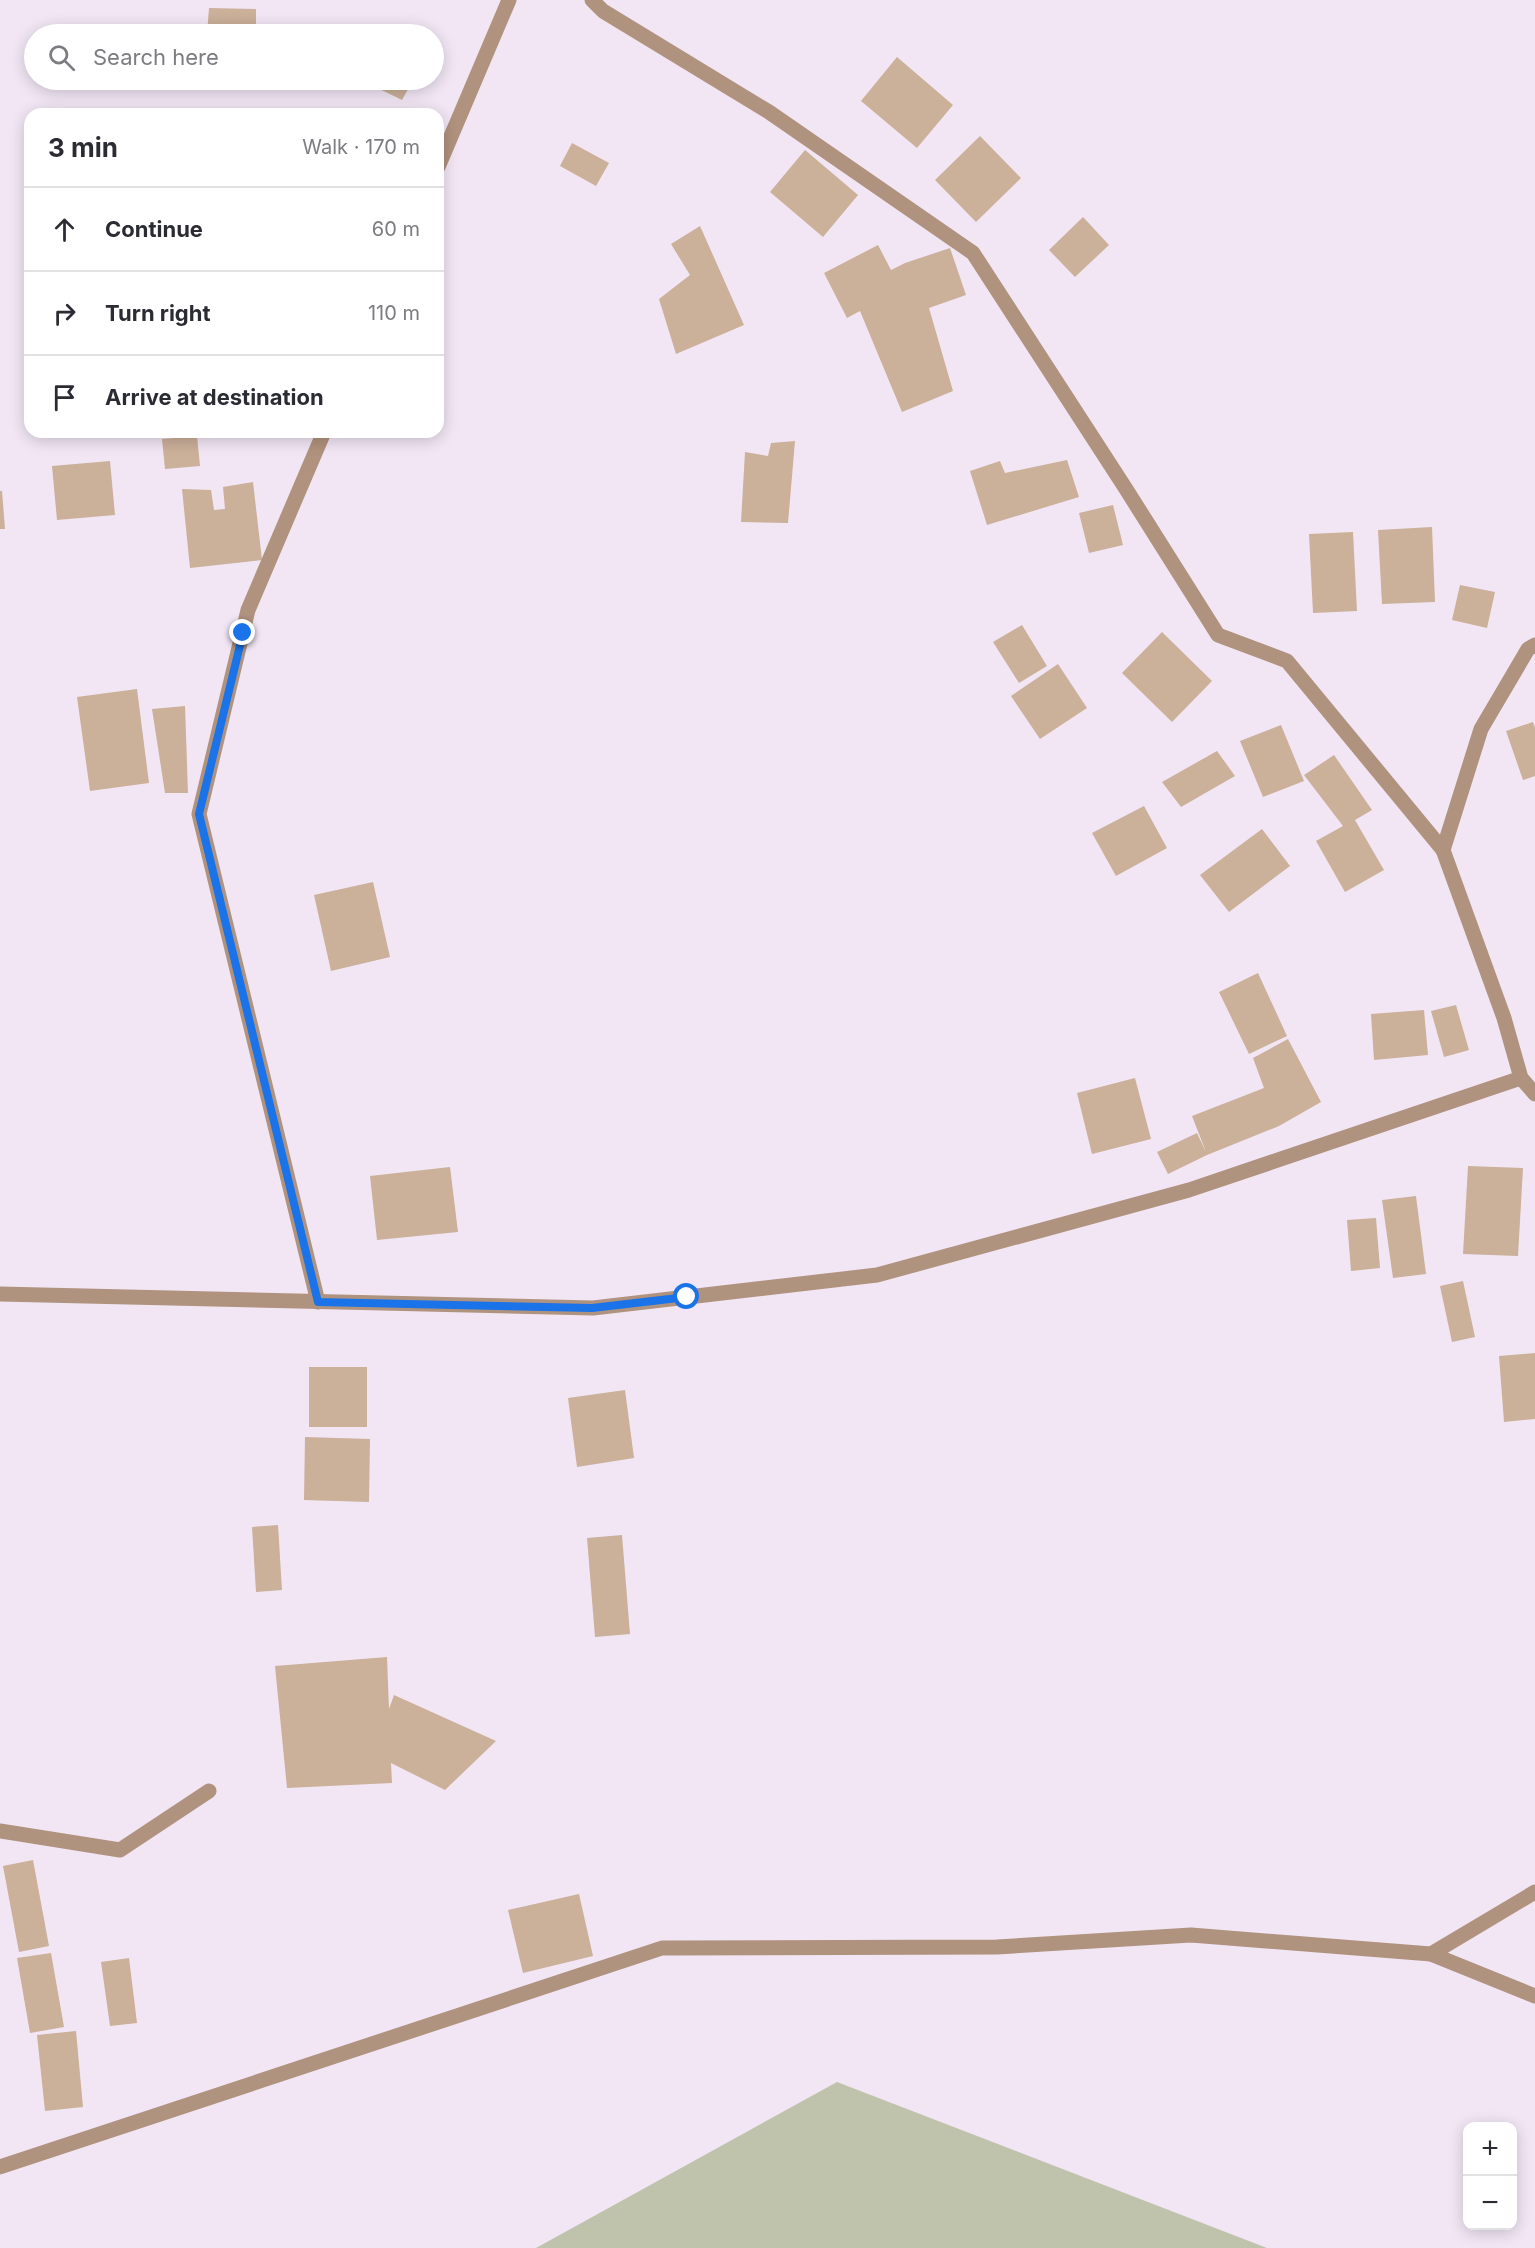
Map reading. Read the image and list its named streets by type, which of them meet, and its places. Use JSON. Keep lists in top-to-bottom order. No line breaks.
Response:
{"page":{"search":"Search here","heading":["3 min","Walk · 170 m"],"list":[["Continue","60 m"],["Turn right","110 m"],"Arrive at destination"],"map_buttons":["+","−"]}}
